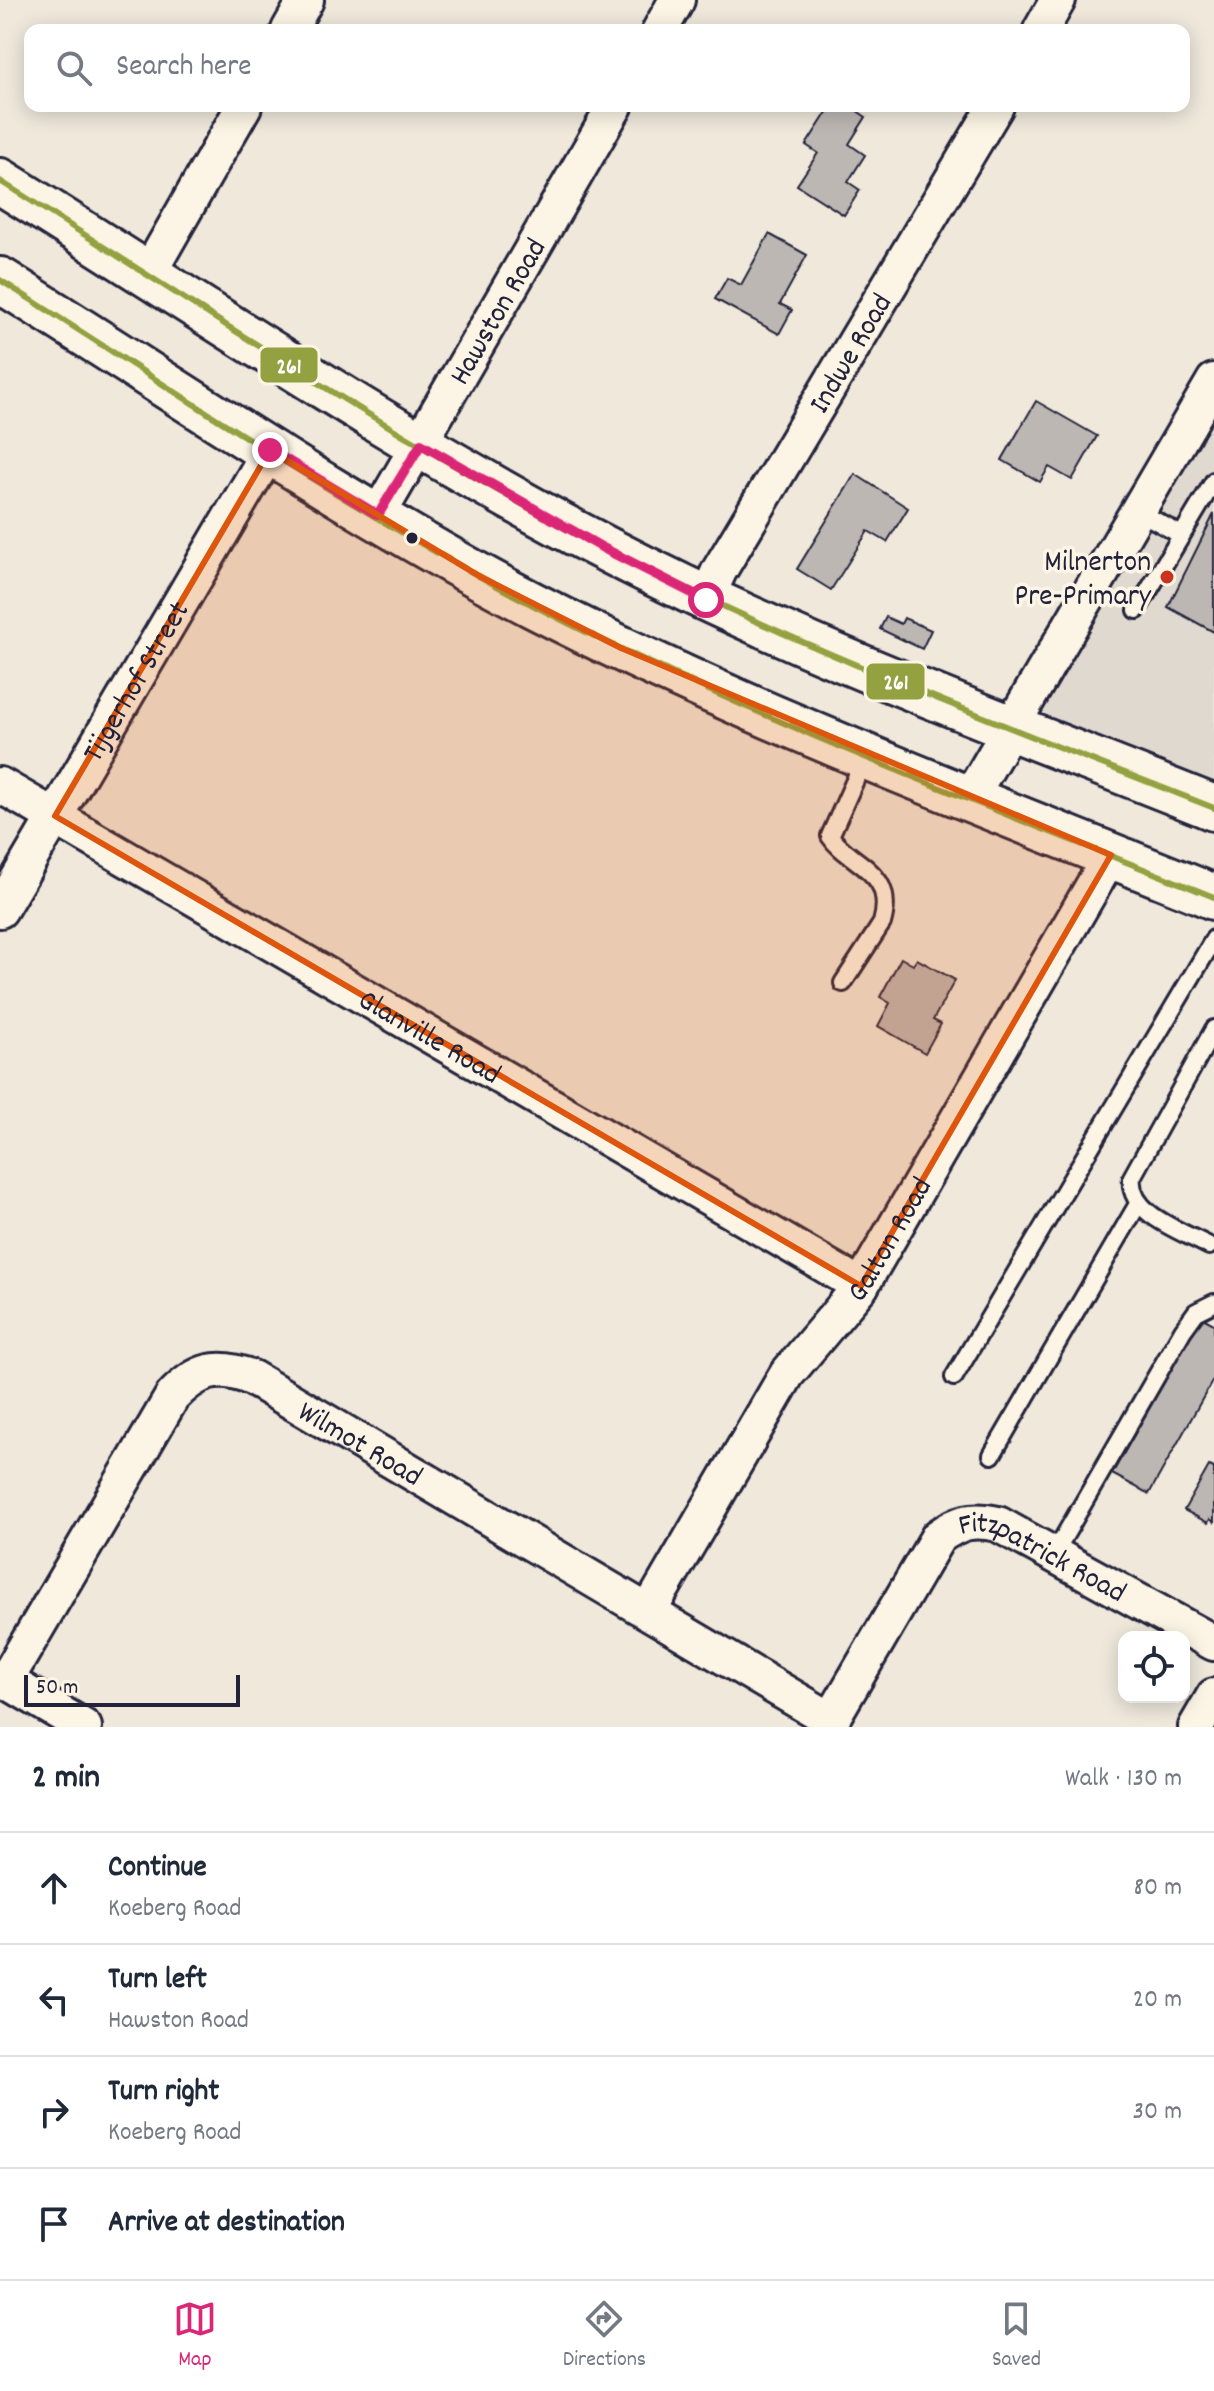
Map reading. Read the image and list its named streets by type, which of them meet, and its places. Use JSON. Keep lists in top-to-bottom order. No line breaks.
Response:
{"streets":{"street":["Hawston Road","Indwe Road","Tijgerhof Street","Glanville Road","Galton Road","Wilmot Road","Fitzpatrick Road"]},"crossings":[["Tijgerhof Street","Glanville Road"],["Glanville Road","Galton Road"],["Galton Road","Wilmot Road"],["Wilmot Road","Fitzpatrick Road"]],"places":["Milnerton Pre-Primary"],"lines":["transit line 261"],"scale_bar":"50 m","page":{"search":"Search here","scale":"50 m","heading":["2 min","Walk · 130 m"],"list":[["Continue","Koeberg Road","80 m"],["Turn left","Hawston Road","20 m"],["Turn right","Koeberg Road","30 m"],"Arrive at destination"],"nav":["Map","Directions","Saved"]}}
